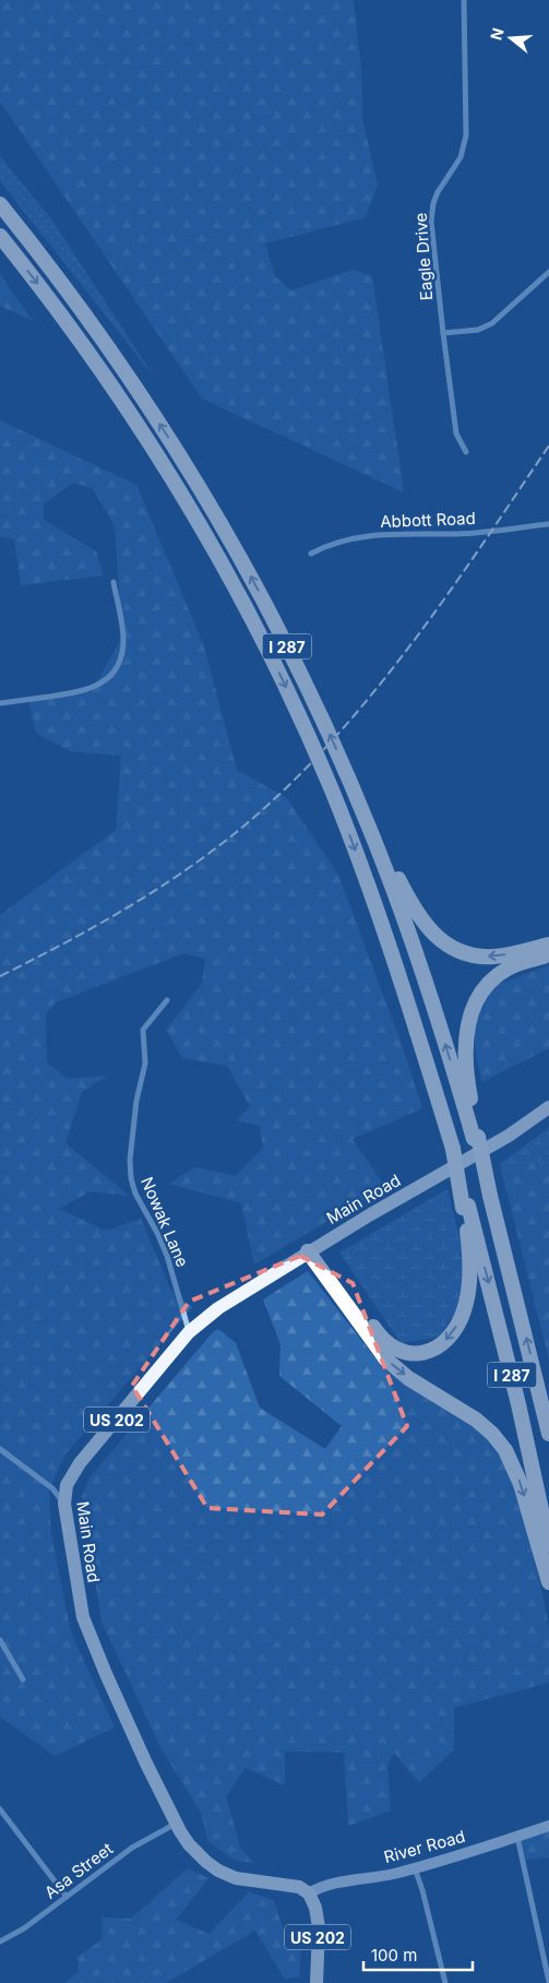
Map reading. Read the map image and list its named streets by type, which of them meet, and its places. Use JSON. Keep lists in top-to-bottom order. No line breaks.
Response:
{"streets":{"highway":["I 287"],"main road":["Main Road","US 202"],"street":["Eagle Drive","Abbott Road","Nowak Lane","River Road","Asa Street"]},"crossings":[["Main Road","Nowak Lane"],["Main Road","US 202"],["Main Road","River Road"],["Main Road","Asa Street"],["US 202","River Road"]],"scale_bar":"100 m","north":"left"}
